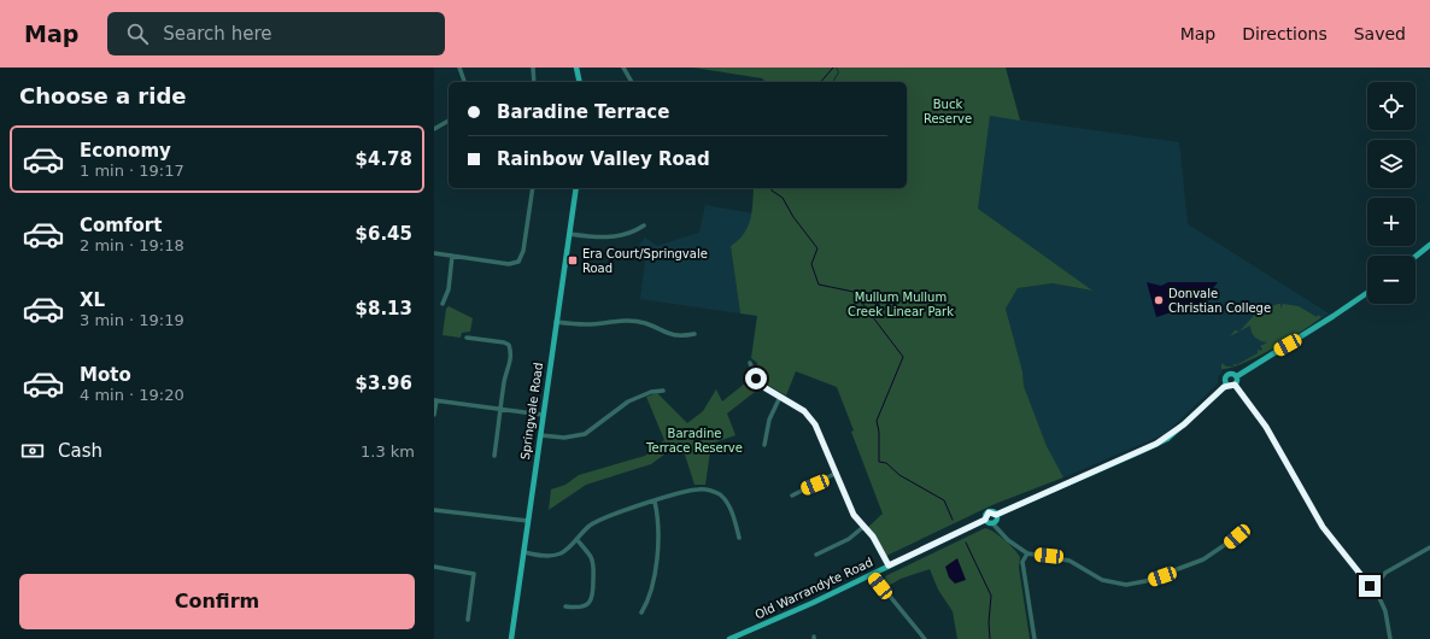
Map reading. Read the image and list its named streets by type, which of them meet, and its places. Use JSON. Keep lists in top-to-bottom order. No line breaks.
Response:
{"streets":{"main road":["Springvale Road","Old Warrandyte Road"]},"parks":["Buck Reserve","Mullum Mullum Creek Linear Park","Baradine Terrace Reserve"],"places":{"transit":["Era Court/Springvale Road"],"other":["Donvale Christian College"]},"page":{"header":"Map","search":"Search here","nav":["Map","Directions","Saved"],"heading":"Choose a ride","map_buttons":["+","−"],"banner":["Baradine Terrace","Rainbow Valley Road"],"list":[{"name":"Economy","note":"1 min · 19:17","value":"$4.78"},{"name":"Comfort","note":"2 min · 19:18","value":"$6.45"},{"name":"XL","note":"3 min · 19:19","value":"$8.13"},{"name":"Moto","note":"4 min · 19:20","value":"$3.96"}],"pay":["Cash","1.3 km"],"buttons":"Confirm"}}
